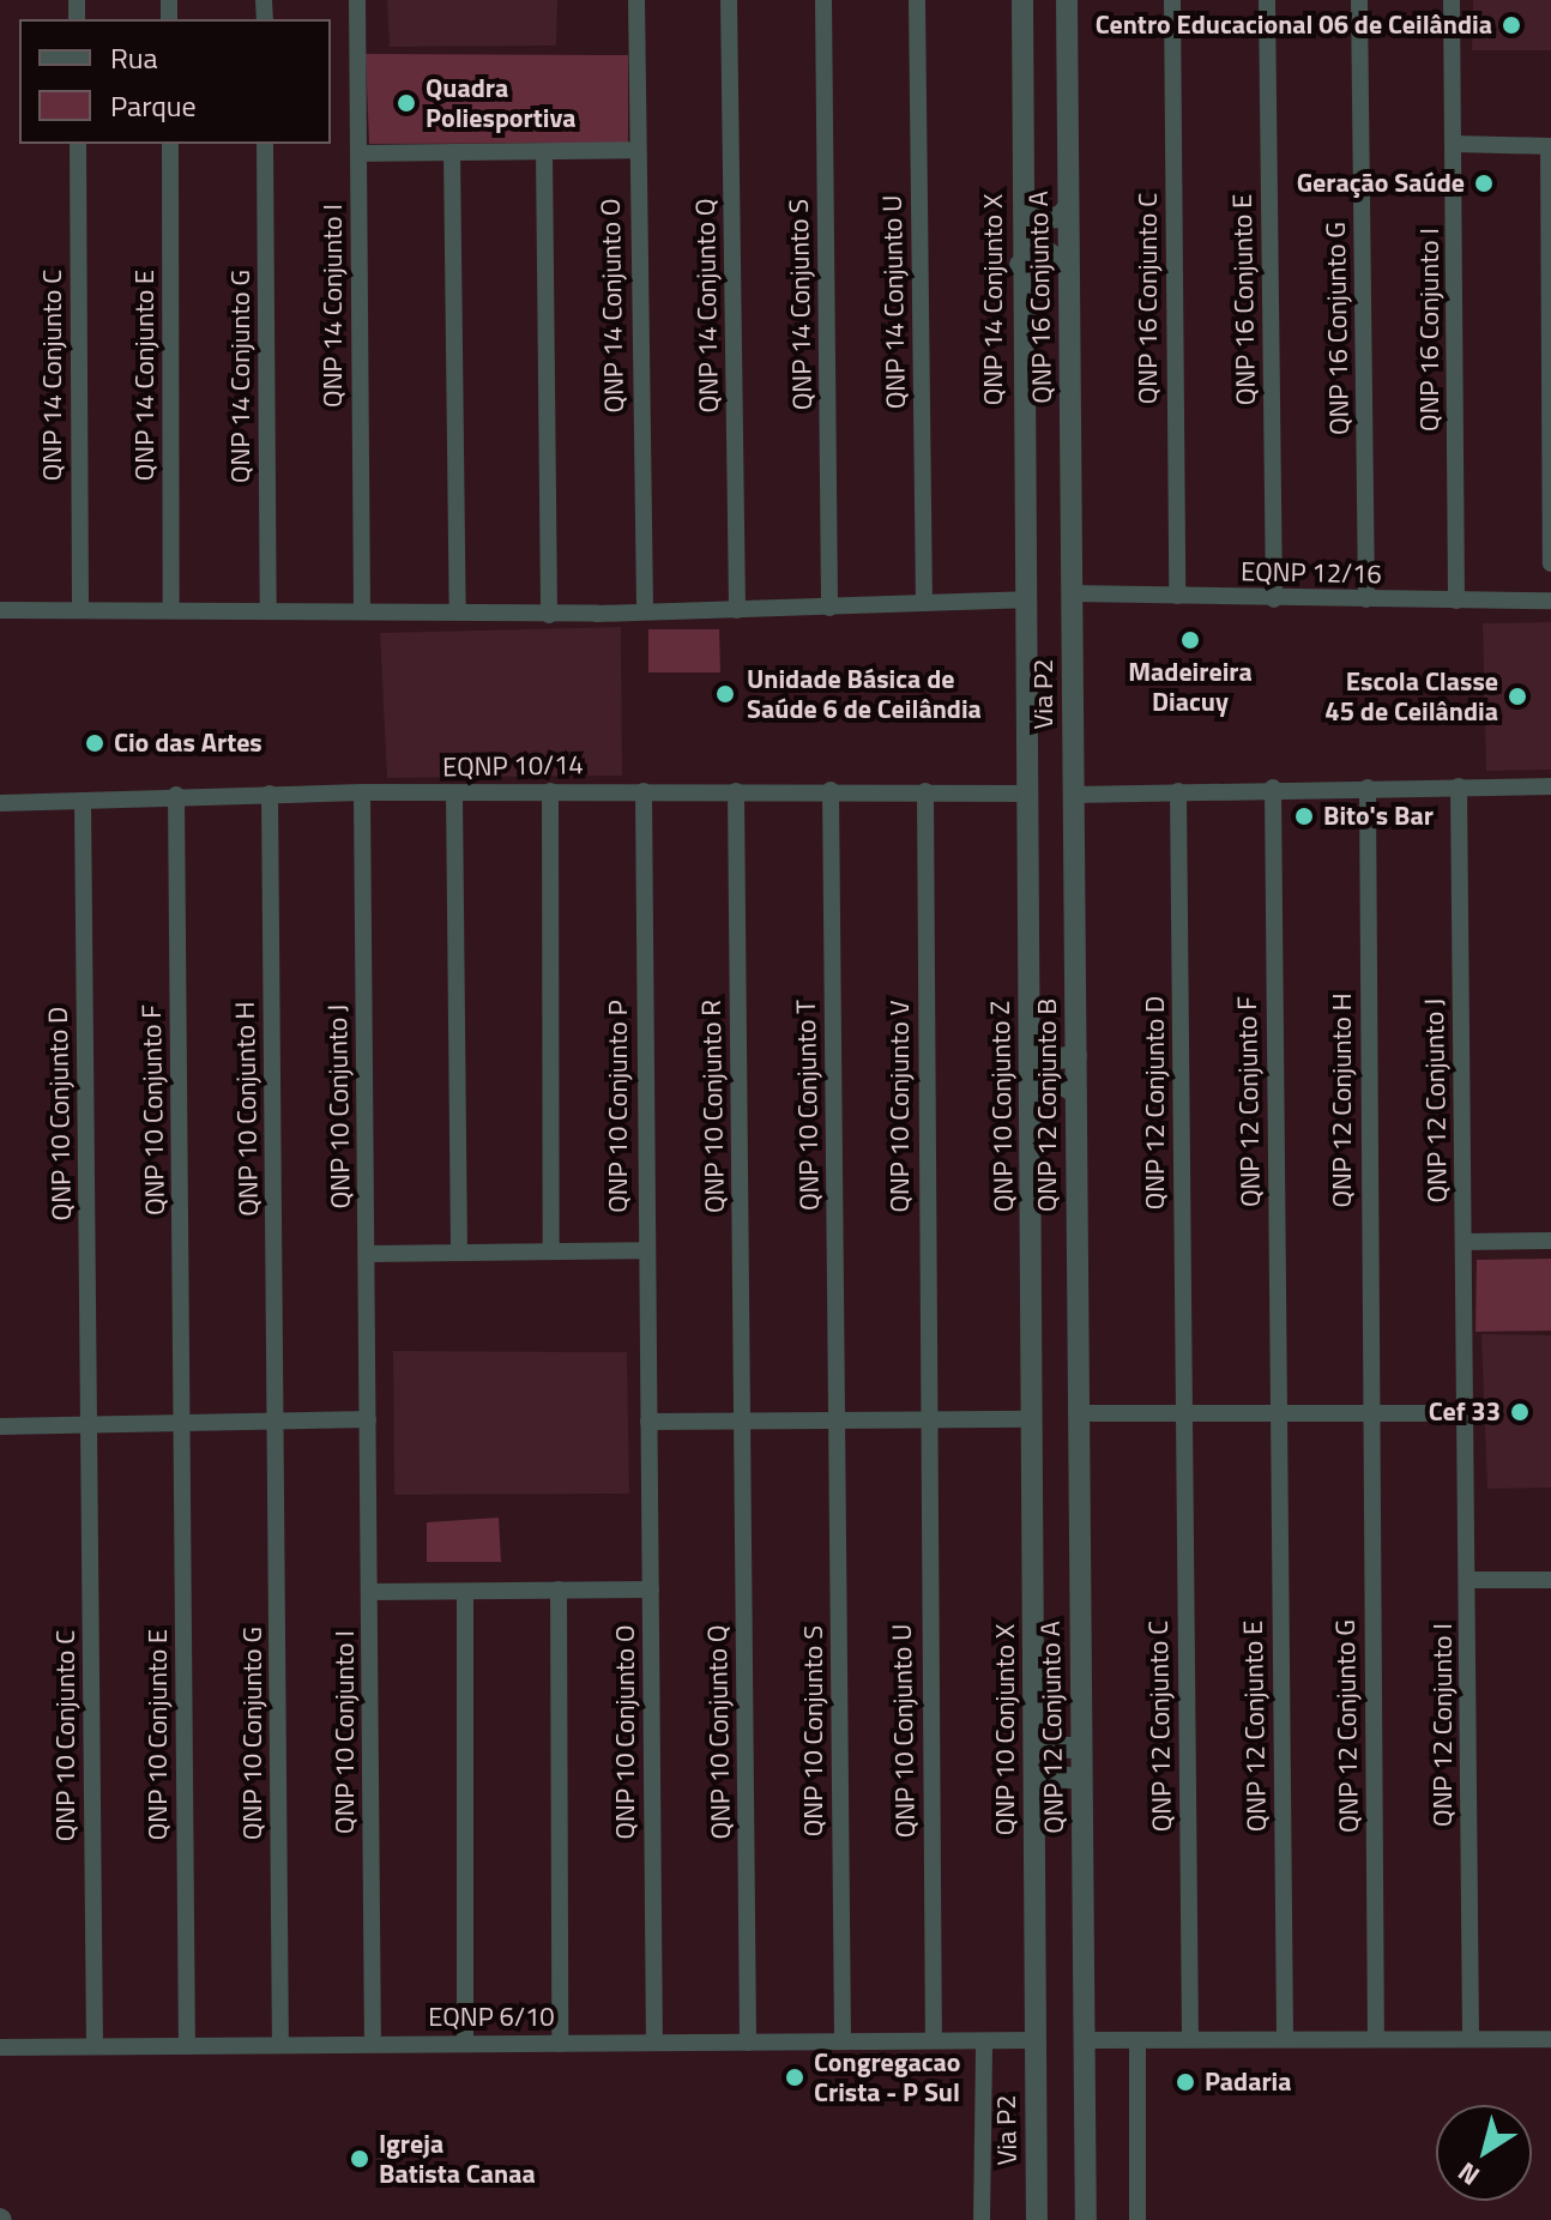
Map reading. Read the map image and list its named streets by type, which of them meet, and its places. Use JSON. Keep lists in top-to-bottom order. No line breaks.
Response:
{"streets":{"street":["QNP 16 Conjunto A","QNP 16 Conjunto C","QNP 14 Conjunto X","QNP 16 Conjunto E","QNP 14 Conjunto U","QNP 14 Conjunto S","QNP 14 Conjunto I","QNP 14 Conjunto O","QNP 14 Conjunto Q","QNP 16 Conjunto G","QNP 16 Conjunto I","QNP 14 Conjunto C","QNP 14 Conjunto E","QNP 14 Conjunto G","EQNP 12/16","Via P2","EQNP 10/14","QNP 12 Conjunto H","QNP 12 Conjunto J","QNP 12 Conjunto F","QNP 12 Conjunto D","QNP 10 Conjunto T","QNP 12 Conjunto B","QNP 10 Conjunto J","QNP 10 Conjunto P","QNP 10 Conjunto R","QNP 10 Conjunto V","QNP 10 Conjunto Z","QNP 10 Conjunto H","QNP 10 Conjunto F","QNP 10 Conjunto D","QNP 12 Conjunto I","QNP 12 Conjunto C","QNP 12 Conjunto E","QNP 12 Conjunto G","QNP 12 Conjunto A","QNP 10 Conjunto X","QNP 10 Conjunto S","QNP 10 Conjunto U","QNP 10 Conjunto I","QNP 10 Conjunto O","QNP 10 Conjunto Q","QNP 10 Conjunto G","QNP 10 Conjunto E","QNP 10 Conjunto C","EQNP 6/10"]},"crossings":[["QNP 16 Conjunto A","EQNP 12/16"],["QNP 16 Conjunto A","Via P2"],["QNP 16 Conjunto C","EQNP 12/16"],["QNP 14 Conjunto X","Via P2"],["QNP 16 Conjunto E","EQNP 12/16"],["QNP 16 Conjunto G","EQNP 12/16"],["QNP 16 Conjunto I","EQNP 12/16"],["EQNP 12/16","Via P2"],["Via P2","EQNP 10/14"],["Via P2","QNP 12 Conjunto B"],["Via P2","QNP 10 Conjunto Z"],["Via P2","QNP 10 Conjunto X"],["Via P2","EQNP 6/10"],["EQNP 10/14","QNP 10 Conjunto T"],["EQNP 10/14","QNP 10 Conjunto J"],["EQNP 10/14","QNP 10 Conjunto P"],["EQNP 10/14","QNP 10 Conjunto R"],["EQNP 10/14","QNP 10 Conjunto V"],["EQNP 10/14","QNP 10 Conjunto Z"],["EQNP 10/14","QNP 10 Conjunto H"],["EQNP 10/14","QNP 10 Conjunto F"],["EQNP 10/14","QNP 10 Conjunto D"],["QNP 12 Conjunto H","QNP 12 Conjunto G"],["QNP 12 Conjunto J","QNP 12 Conjunto I"],["QNP 12 Conjunto F","QNP 12 Conjunto E"],["QNP 12 Conjunto D","QNP 12 Conjunto C"],["QNP 10 Conjunto T","QNP 10 Conjunto S"],["QNP 12 Conjunto B","QNP 12 Conjunto A"],["QNP 10 Conjunto J","QNP 10 Conjunto I"],["QNP 10 Conjunto P","QNP 10 Conjunto O"],["QNP 10 Conjunto R","QNP 10 Conjunto Q"],["QNP 10 Conjunto V","QNP 10 Conjunto U"],["QNP 10 Conjunto Z","QNP 10 Conjunto X"],["QNP 10 Conjunto H","QNP 10 Conjunto G"],["QNP 10 Conjunto F","QNP 10 Conjunto E"],["QNP 10 Conjunto D","QNP 10 Conjunto C"],["QNP 10 Conjunto X","EQNP 6/10"],["QNP 10 Conjunto S","EQNP 6/10"],["QNP 10 Conjunto U","EQNP 6/10"],["QNP 10 Conjunto I","EQNP 6/10"],["QNP 10 Conjunto O","EQNP 6/10"],["QNP 10 Conjunto Q","EQNP 6/10"],["QNP 10 Conjunto G","EQNP 6/10"],["QNP 10 Conjunto E","EQNP 6/10"],["QNP 10 Conjunto C","EQNP 6/10"]],"places":["Centro Educacional 06 de Ceilândia","Quadra Poliesportiva","Geração Saúde","Madeireira Diacuy","Unidade Básica de Saúde 6 de Ceilândia","Escola Classe 45 de Ceilândia","Cio das Artes","Bito's Bar","Cef 33","Congregacao Crista - P Sul","Padaria","Igreja Batista Canaa"],"legend":["Rua","Parque"],"north":"bottom left"}
